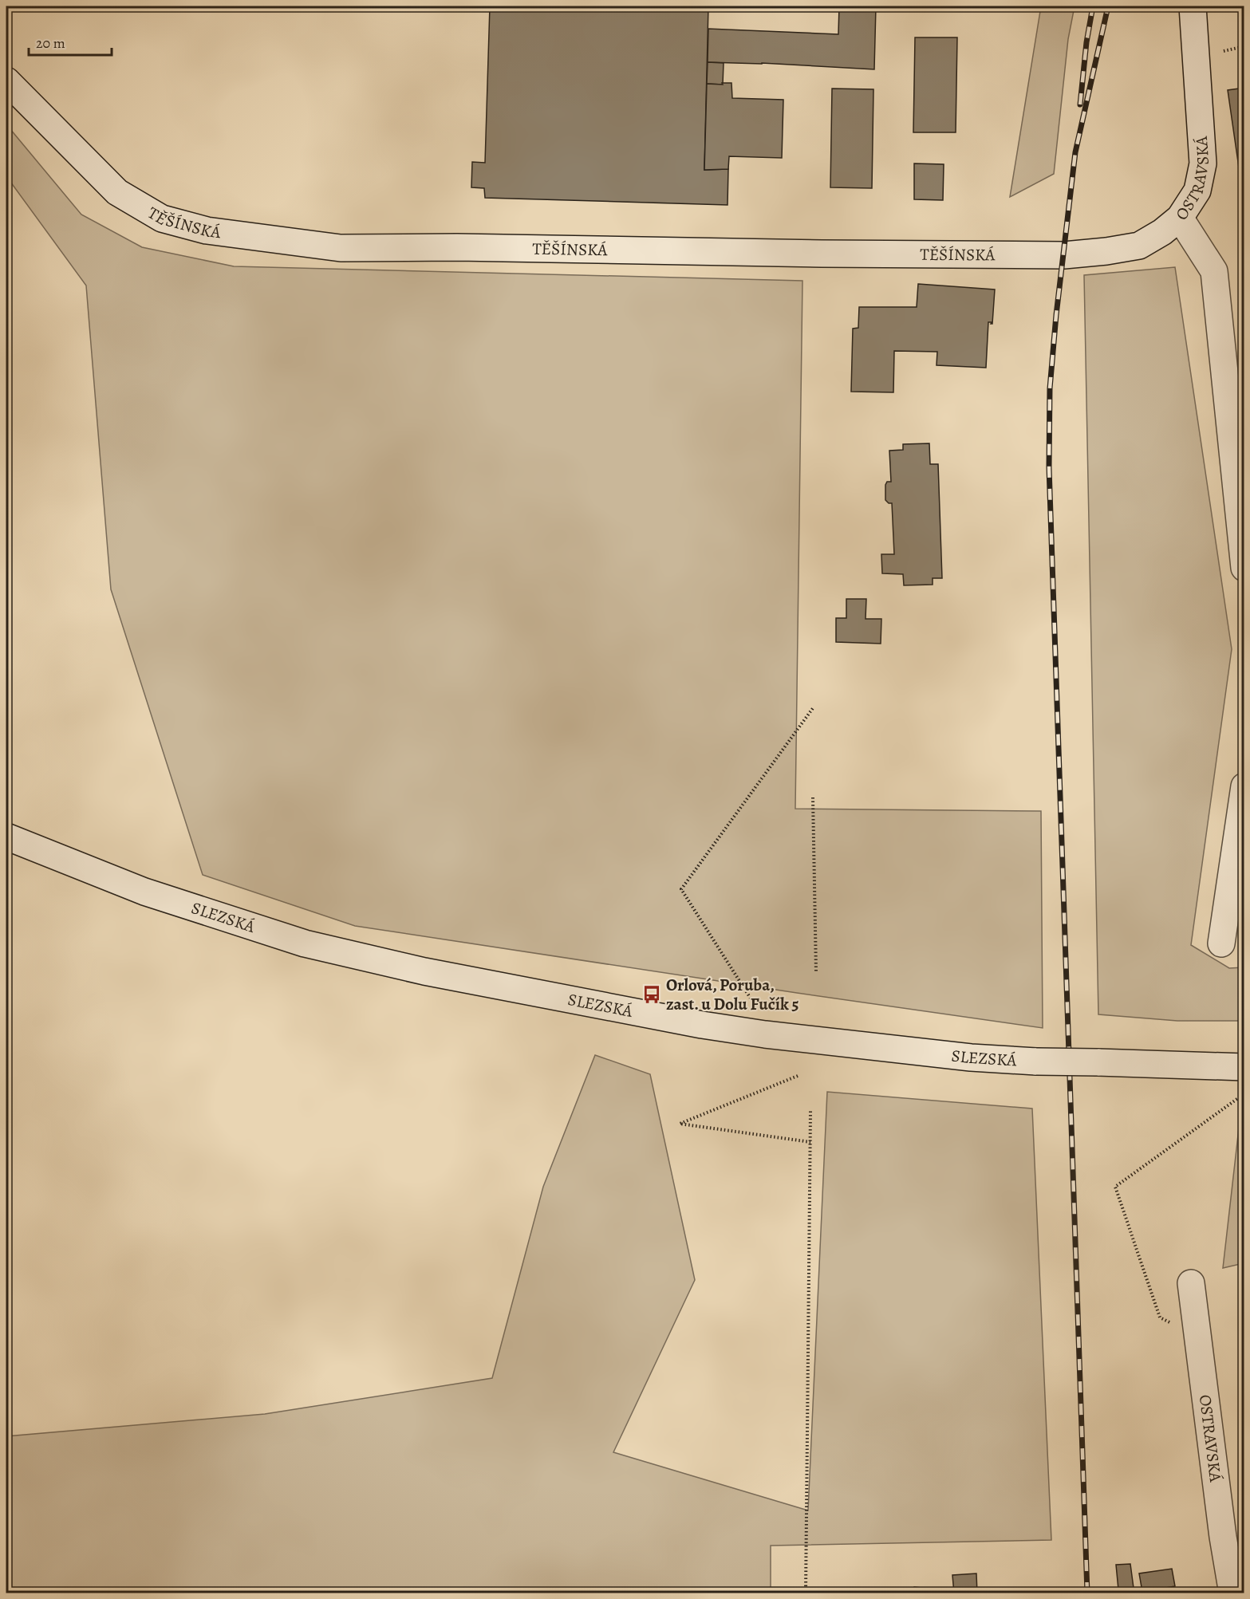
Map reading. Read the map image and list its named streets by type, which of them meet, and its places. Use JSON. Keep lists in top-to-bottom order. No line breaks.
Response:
{"streets":{"street":["OSTRAVSKÁ","TĚŠÍNSKÁ","SLEZSKÁ"]},"crossings":[["OSTRAVSKÁ","TĚŠÍNSKÁ"]],"places":{"bus stop":["Orlová, Poruba, zast. u Dolu Fučík 5"]},"scale_bar":"20 m"}
